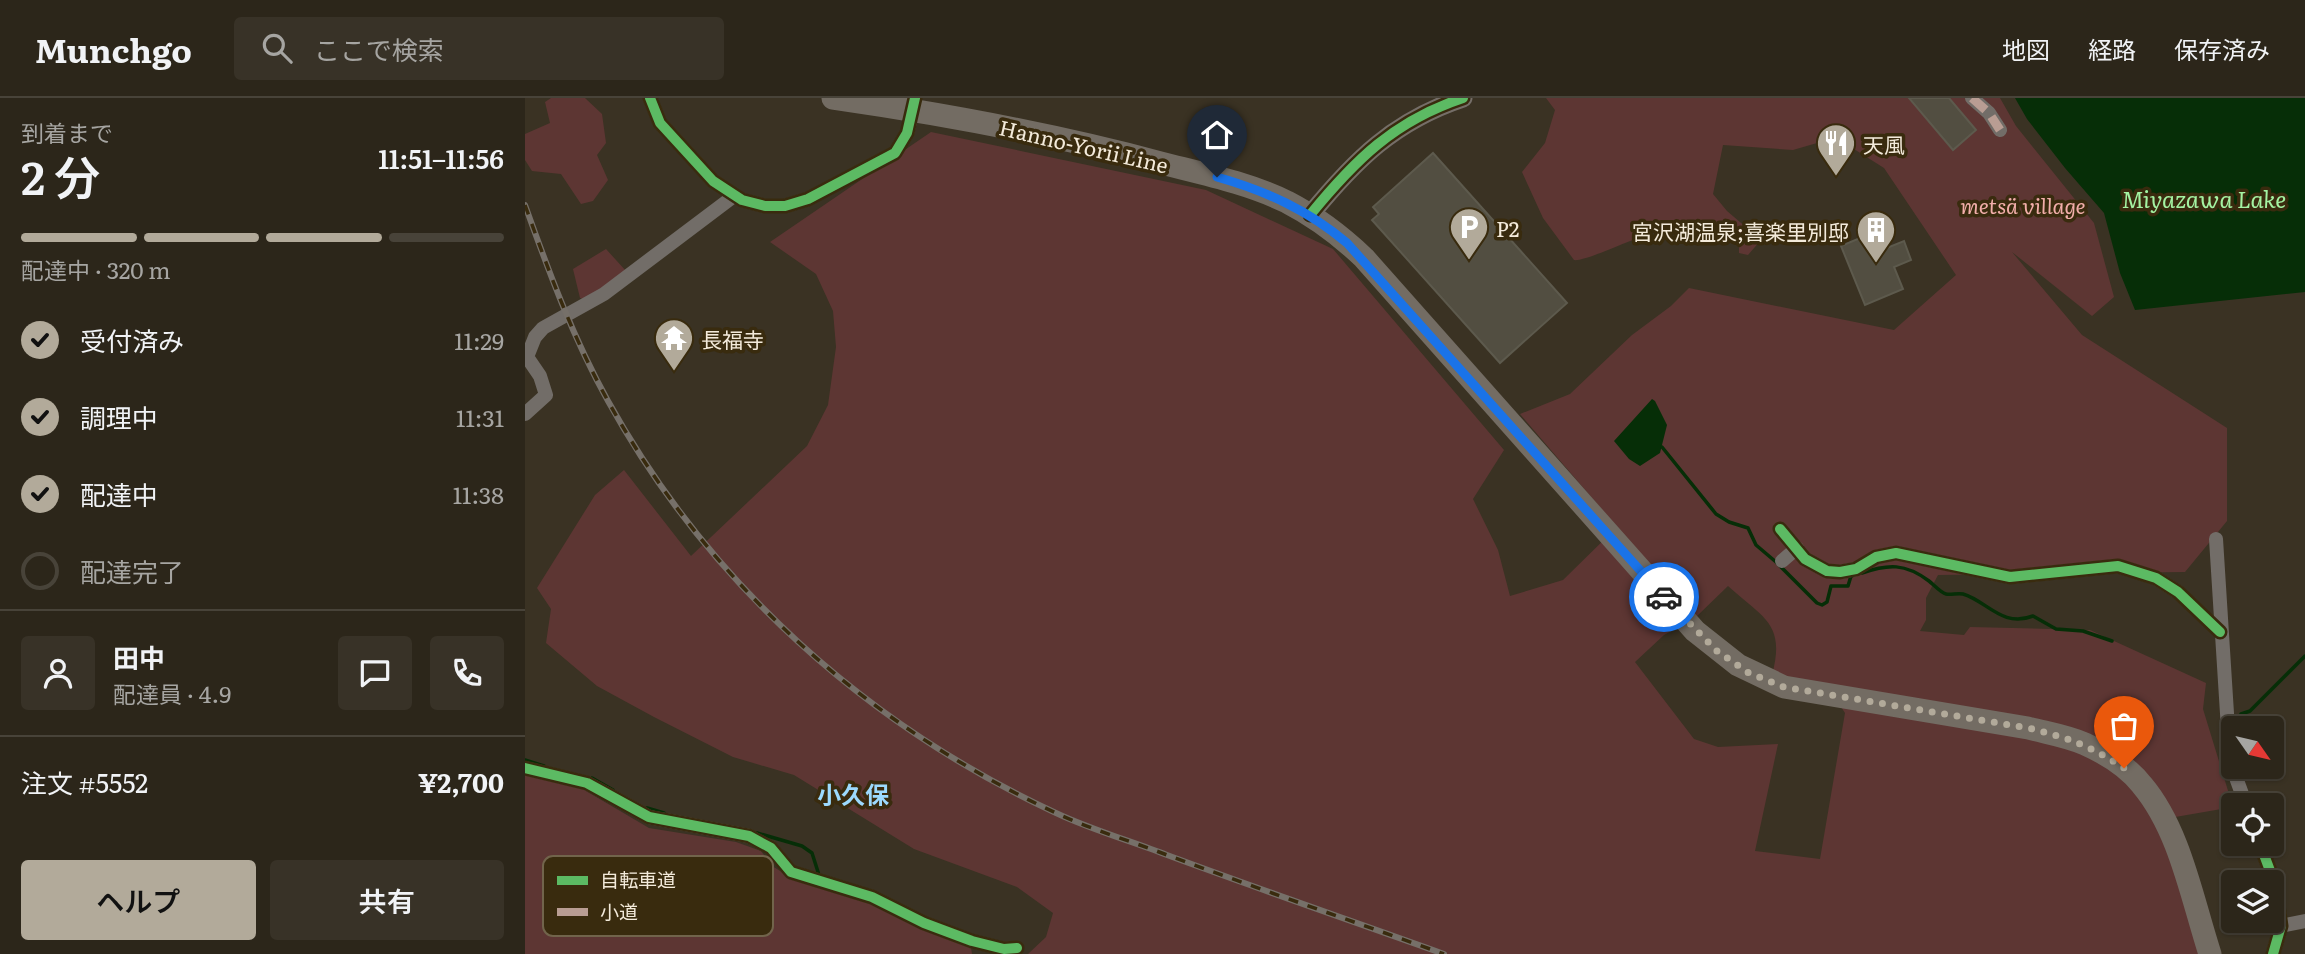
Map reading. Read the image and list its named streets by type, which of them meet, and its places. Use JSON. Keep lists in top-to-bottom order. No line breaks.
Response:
{"streets":{"main road":["Hanno-Yorii Line"]},"districts":["小久保"],"water":["Miyazawa Lake"],"parks":["metsä village"],"places":{"restaurant":["天風"],"parking":["P2"],"building":["宮沢湖温泉;喜楽里別邸"],"temple":["長福寺"]},"legend":["自転車道","小道"],"north":"bottom right","page":{"header":"Munchgo","search":"ここで検索","nav":["地図","経路","保存済み"],"heading":["2 分","到着まで","11:51–11:56"],"panel":["田中","配達員 · 4.9","注文 #5552","¥2,700"],"bar":"配達中 · 320 m","list":[["受付済み","11:29"],["調理中","11:31"],["配達中","11:38"],"配達完了"],"buttons":["ヘルプ","共有"]}}
